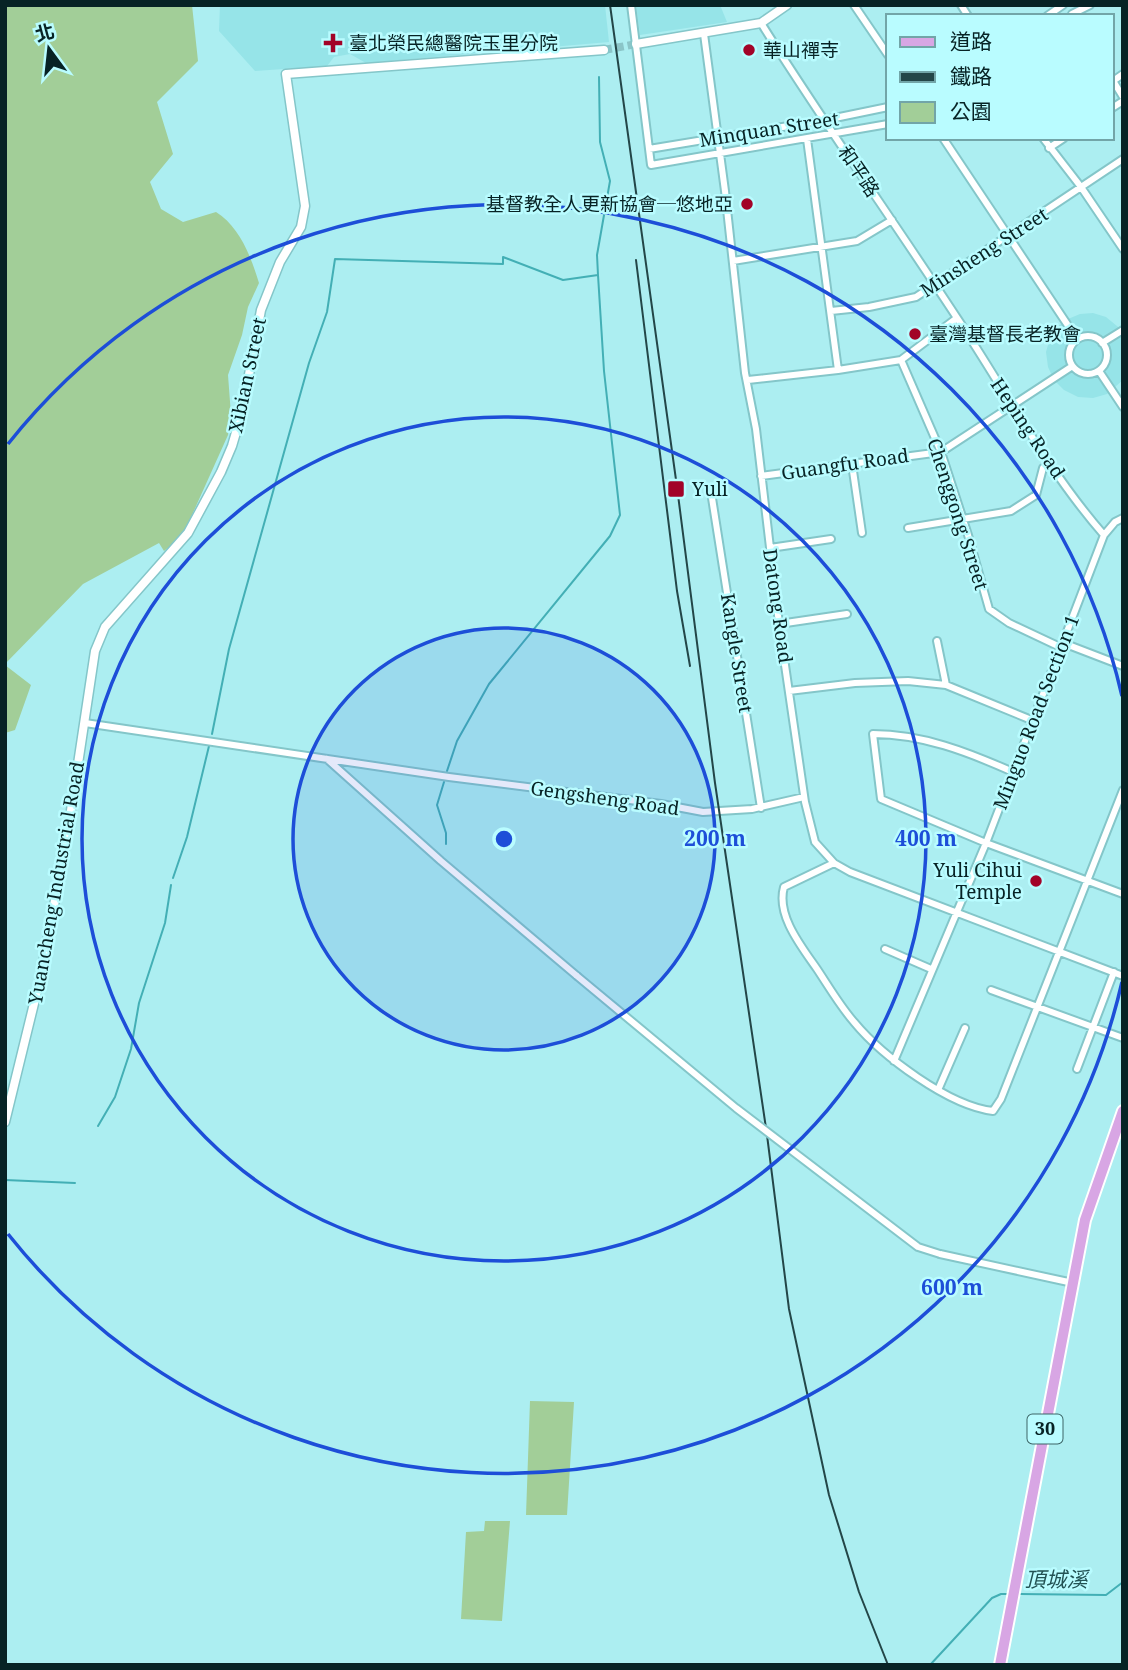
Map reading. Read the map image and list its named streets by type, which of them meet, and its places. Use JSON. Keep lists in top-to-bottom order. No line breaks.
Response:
{"streets":{"main road":["30"],"street":["Minquan Street","和平路","Minsheng Street","Xibian Street","Heping Road","Guangfu Road","Chenggong Street","Datong Road","Kangle Street","Minguo Road Section 1","Gengsheng Road","Yuancheng Industrial Road"]},"crossings":[["Minquan Street","和平路"],["Minquan Street","Datong Road"],["和平路","Minsheng Street"],["和平路","Heping Road"],["Xibian Street","Yuancheng Industrial Road"],["Heping Road","Guangfu Road"],["Heping Road","Minguo Road Section 1"],["Guangfu Road","Chenggong Street"],["Guangfu Road","Datong Road"],["Chenggong Street","Minguo Road Section 1"],["Datong Road","Minguo Road Section 1"],["Datong Road","Gengsheng Road"],["Kangle Street","Gengsheng Road"],["Gengsheng Road","Yuancheng Industrial Road"]],"water":["頂城溪"],"places":{"health":["臺北榮民總醫院玉里分院"],"other":["華山禪寺","基督教全人更新協會─悠地亞","臺灣基督長老教會","Yuli Cihui Temple"],"transit":["Yuli"]},"legend":["道路","鐵路","公園"],"north":"top","rings":["200 m","400 m","600 m"]}
